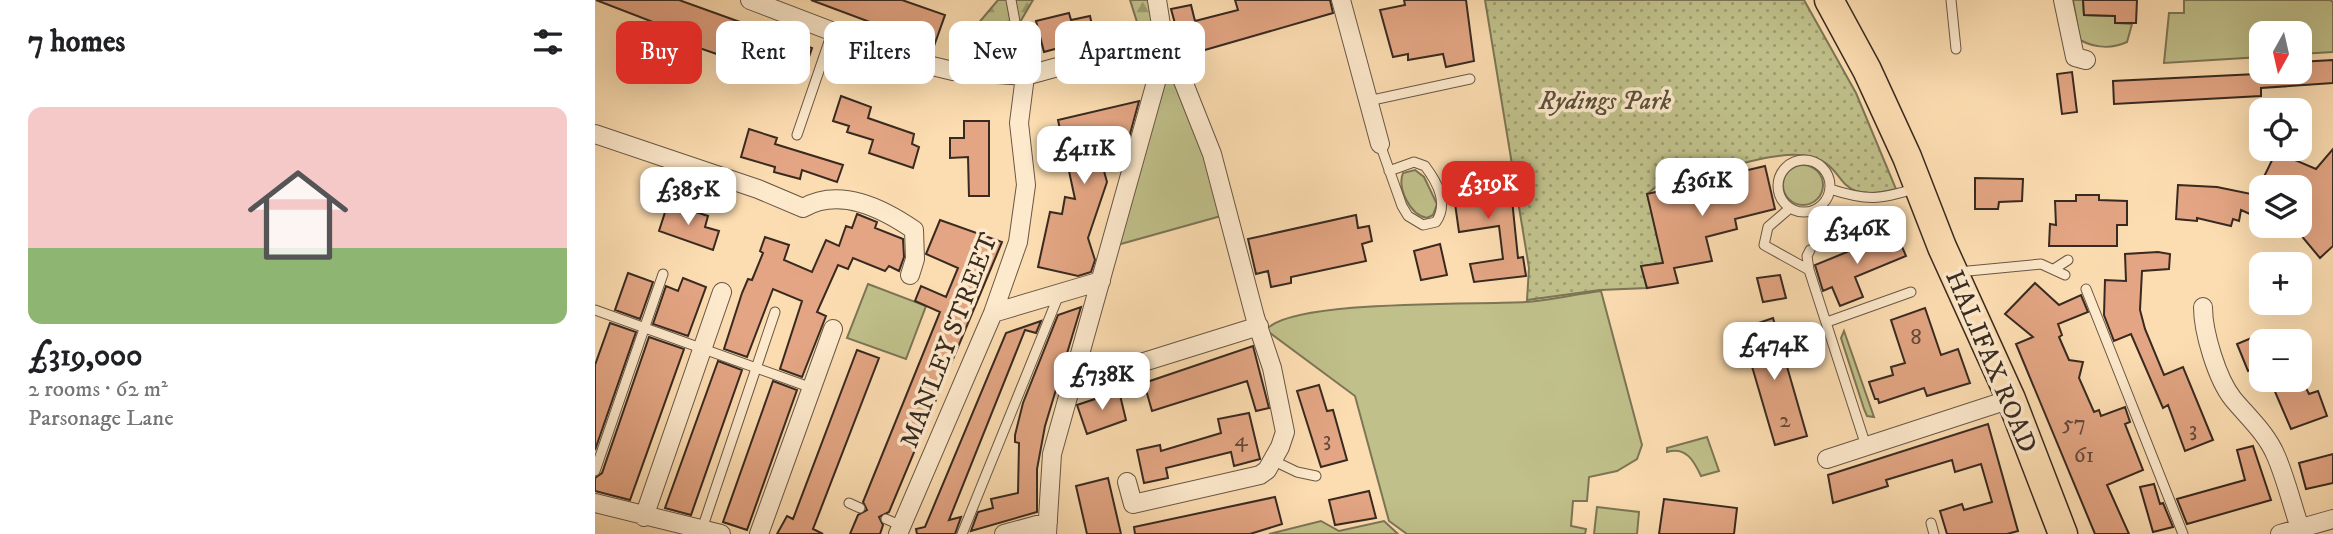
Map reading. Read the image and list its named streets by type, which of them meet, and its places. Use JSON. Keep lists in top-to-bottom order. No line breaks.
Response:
{"streets":{"main road":["HALIFAX ROAD"],"street":["MANLEY STREET"]},"parks":["Rydings Park"],"house_numbers":["8","2","57","3","4","3","61"],"north":"bottom","page":{"heading":"7 homes","map_buttons":["+","−"],"chip":["Buy","Rent","Filters","New","Apartment"],"list":[{"name":"£319,000","note":"2 rooms · 62 m² · Parsonage Lane"}],"price":["£411K","£361K","£319K","£385K","£346K","£474K","£738K"]}}
